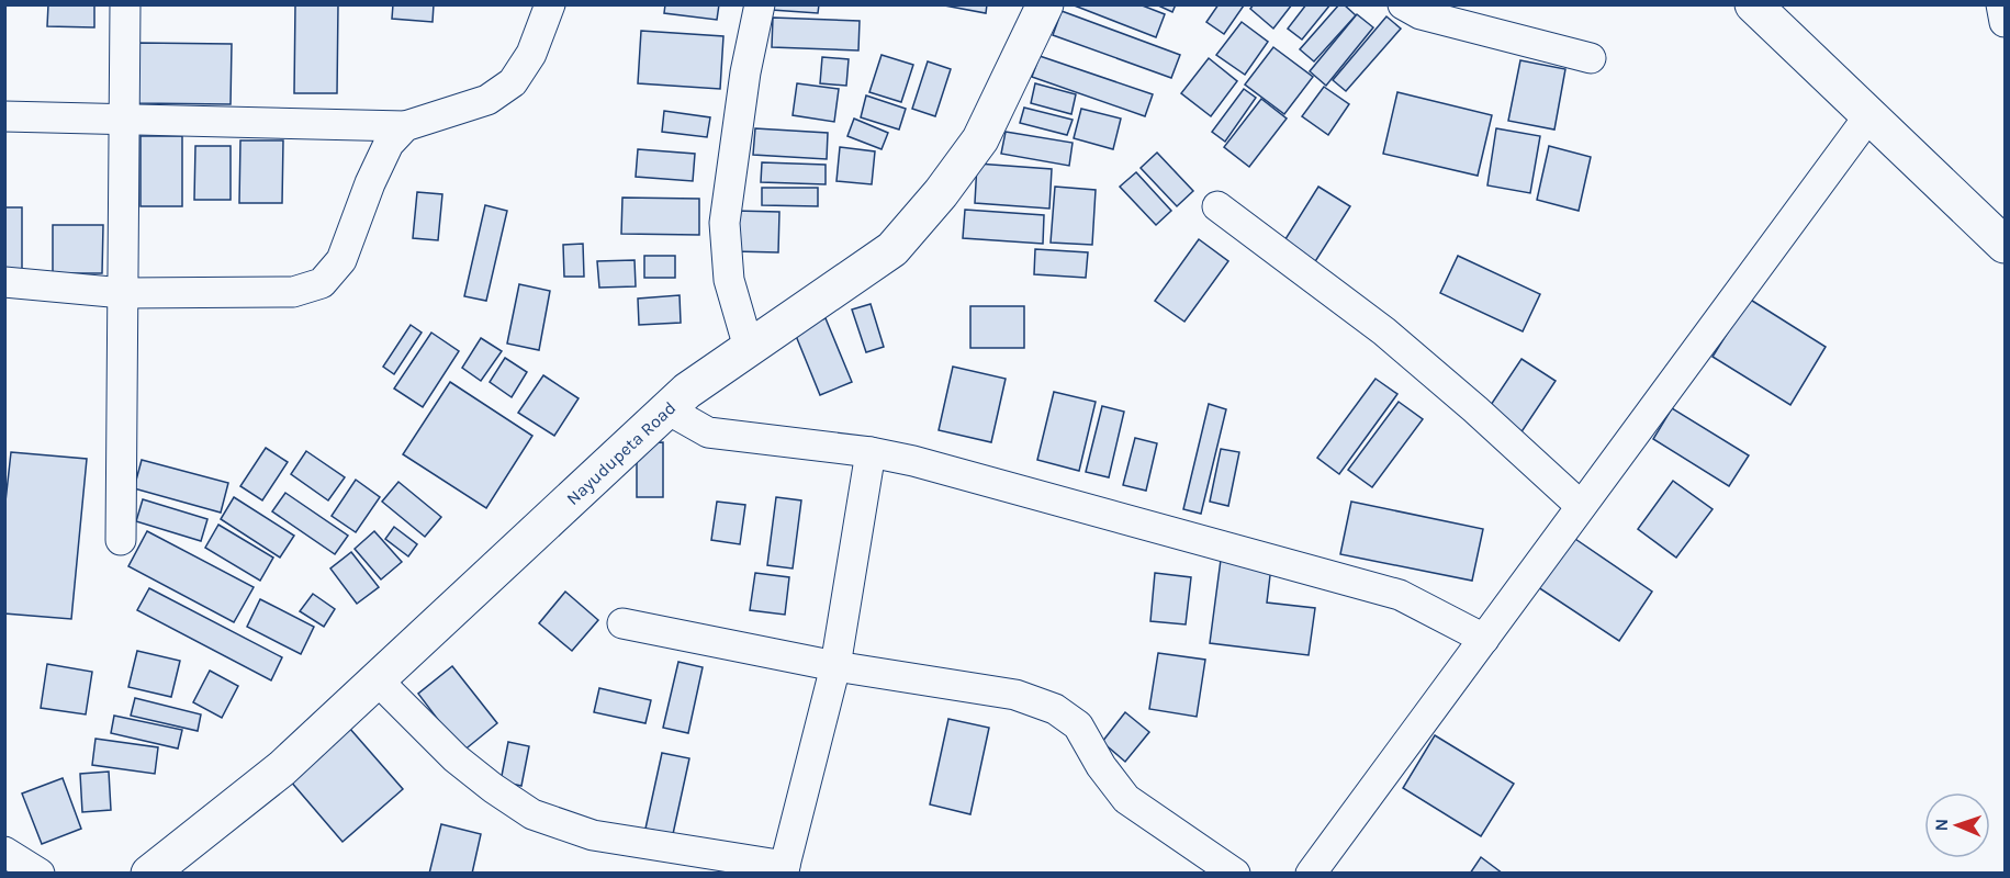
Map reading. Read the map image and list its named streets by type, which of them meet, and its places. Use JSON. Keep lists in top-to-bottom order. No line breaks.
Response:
{"streets":{"street":["Nayudupeta Road"]},"north":"left"}
